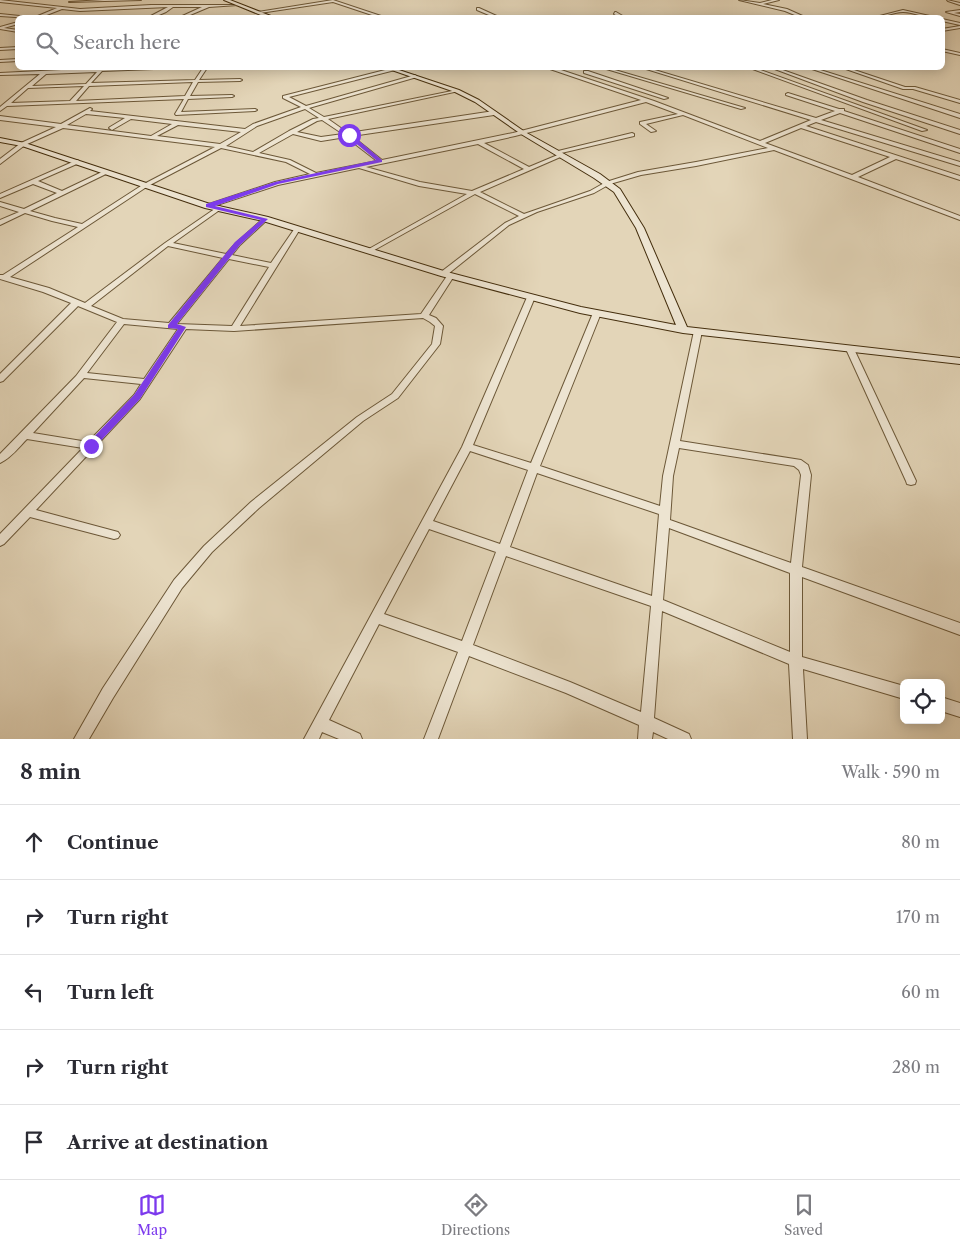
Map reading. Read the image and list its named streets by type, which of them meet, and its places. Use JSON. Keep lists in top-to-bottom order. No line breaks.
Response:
{"page":{"search":"Search here","heading":["8 min","Walk · 590 m"],"list":[["Continue","80 m"],["Turn right","170 m"],["Turn left","60 m"],["Turn right","280 m"],"Arrive at destination"],"nav":["Map","Directions","Saved"]}}
